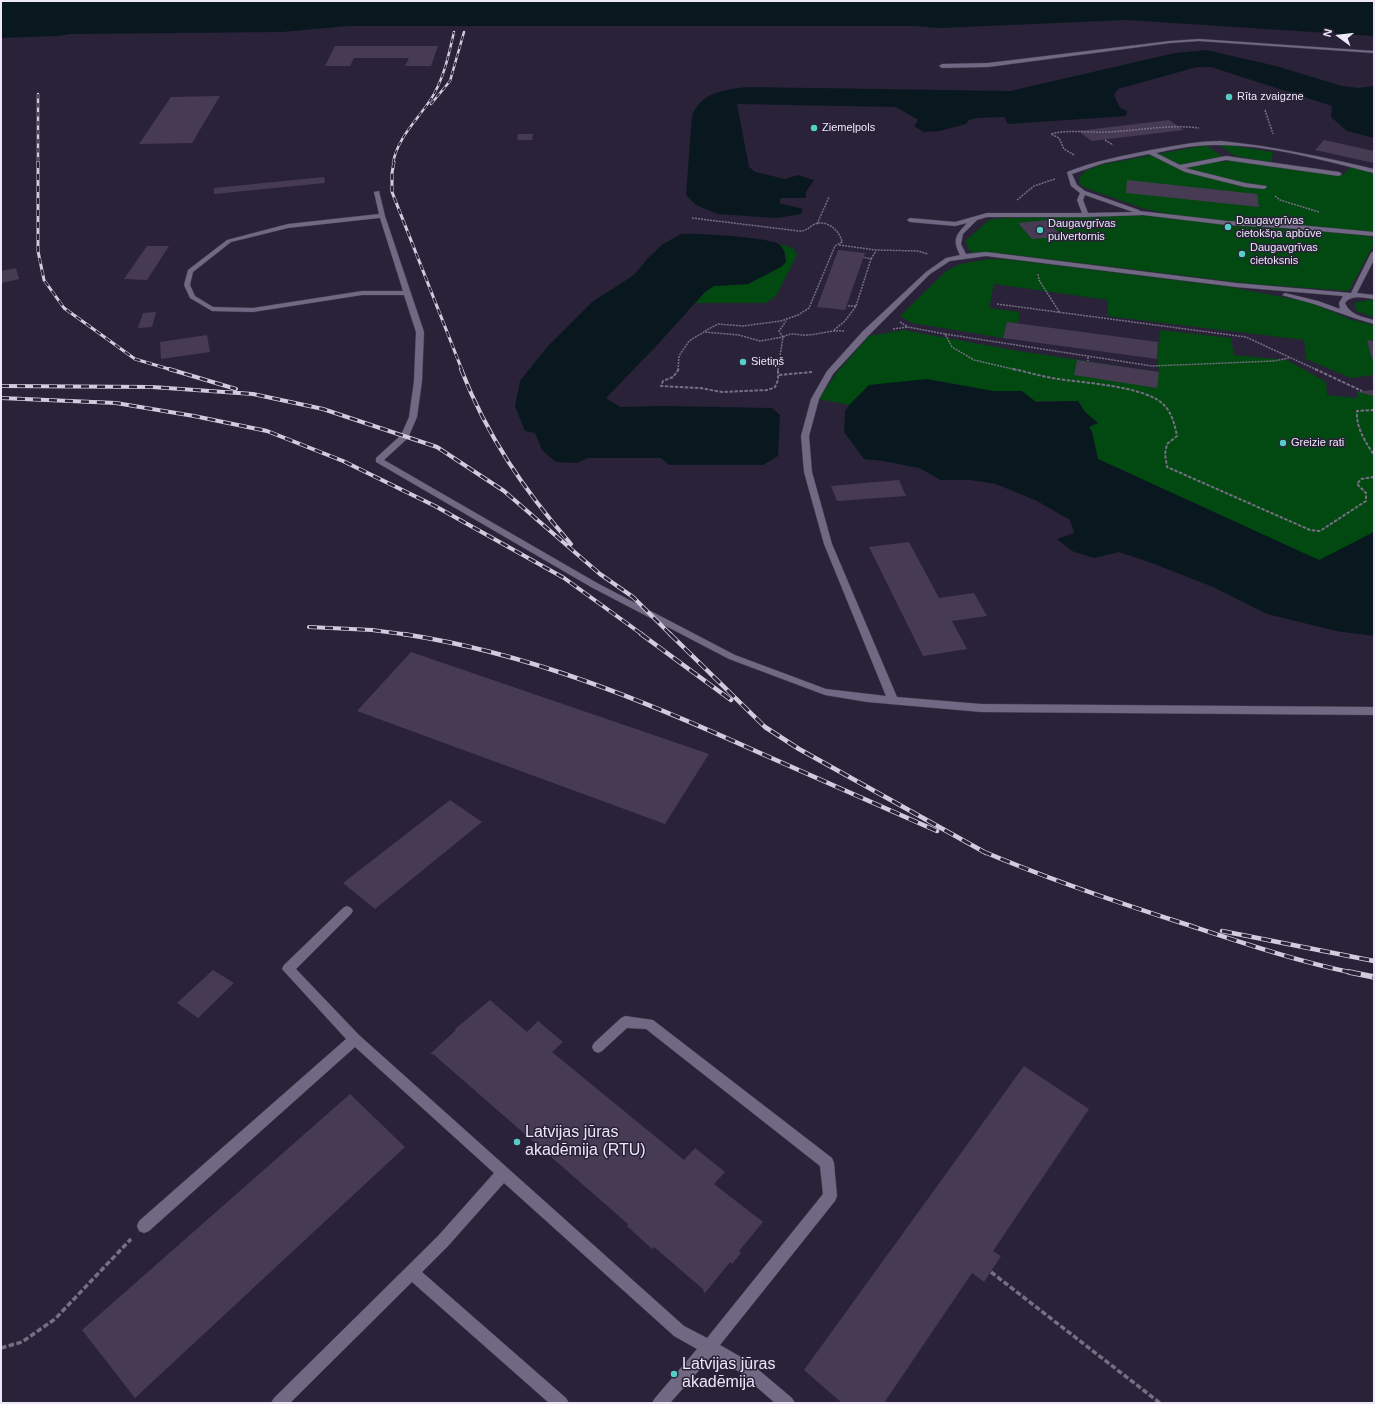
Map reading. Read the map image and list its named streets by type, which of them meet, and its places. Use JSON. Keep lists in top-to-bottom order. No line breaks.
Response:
{"places":["Rīta zvaigzne","Ziemeļpols","Daugavgrīvas cietokšņa apbūve","Daugavgrīvas pulvertornis","Daugavgrīvas cietoksnis","Sietiņš","Greizie rati","Latvijas jūras akadēmija (RTU)","Latvijas jūras akadēmija"],"north":"left"}
